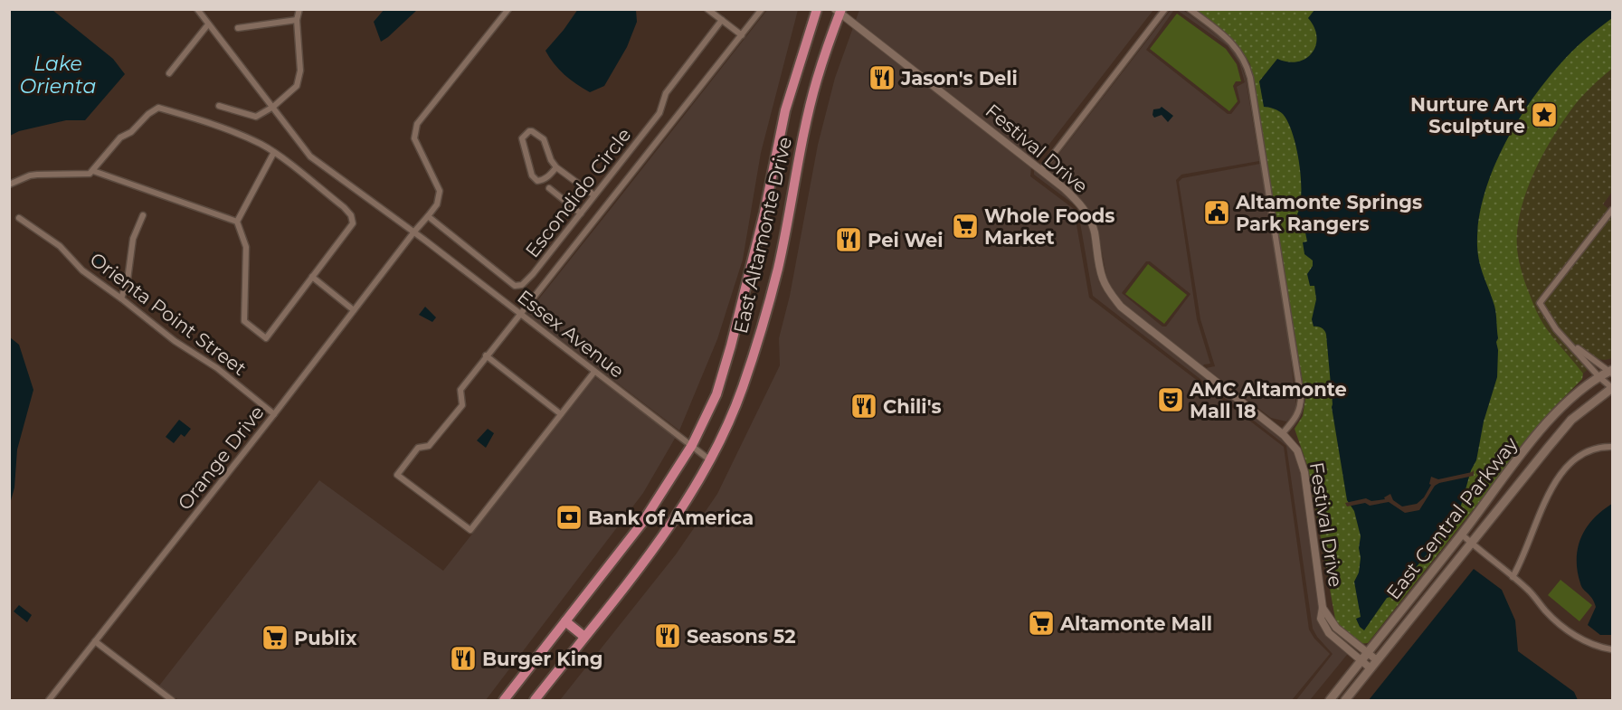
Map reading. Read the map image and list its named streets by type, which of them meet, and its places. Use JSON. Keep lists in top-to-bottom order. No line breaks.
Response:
{"streets":{"main road":["East Altamonte Drive","East Central Parkway"],"street":["Festival Drive","Escondido Circle","Orienta Point Street","Essex Avenue","Orange Drive"]},"crossings":[["Festival Drive","East Altamonte Drive"],["Festival Drive","East Central Parkway"],["East Altamonte Drive","Essex Avenue"],["Orienta Point Street","Orange Drive"],["Essex Avenue","Orange Drive"]],"water":["Lake Orienta"],"places":{"restaurant":["Jason's Deli","Pei Wei","Chili's","Seasons 52","Burger King"],"place":["Nurture Art Sculpture"],"public building":["Altamonte Springs Park Rangers"],"supermarket":["Whole Foods Market","Altamonte Mall","Publix"],"theatre":["AMC Altamonte Mall 18"],"bank":["Bank of America"]}}
